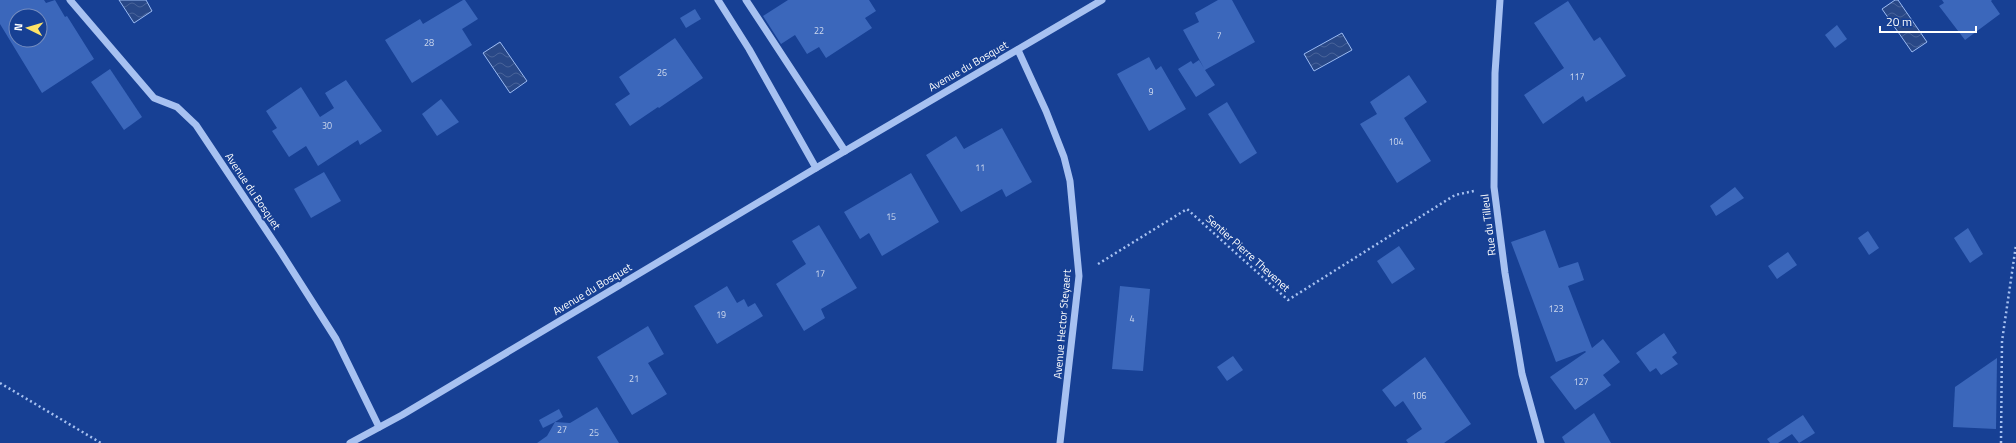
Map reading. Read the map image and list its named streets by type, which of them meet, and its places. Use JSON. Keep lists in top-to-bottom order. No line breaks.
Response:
{"streets":{"street":["Avenue du Bosquet","Rue du Tilleul","Avenue Hector Steyaert"],"path":["Sentier Pierre Thevenet"]},"crossings":[["Avenue du Bosquet","Avenue Hector Steyaert"],["Rue du Tilleul","Sentier Pierre Thevenet"],["Sentier Pierre Thevenet","Avenue Hector Steyaert"]],"house_numbers":["22","7","28","26","117","9","30","104","11","15","17","123","19","4","21","127","106","27","25"],"scale_bar":"20 m","north":"left"}
